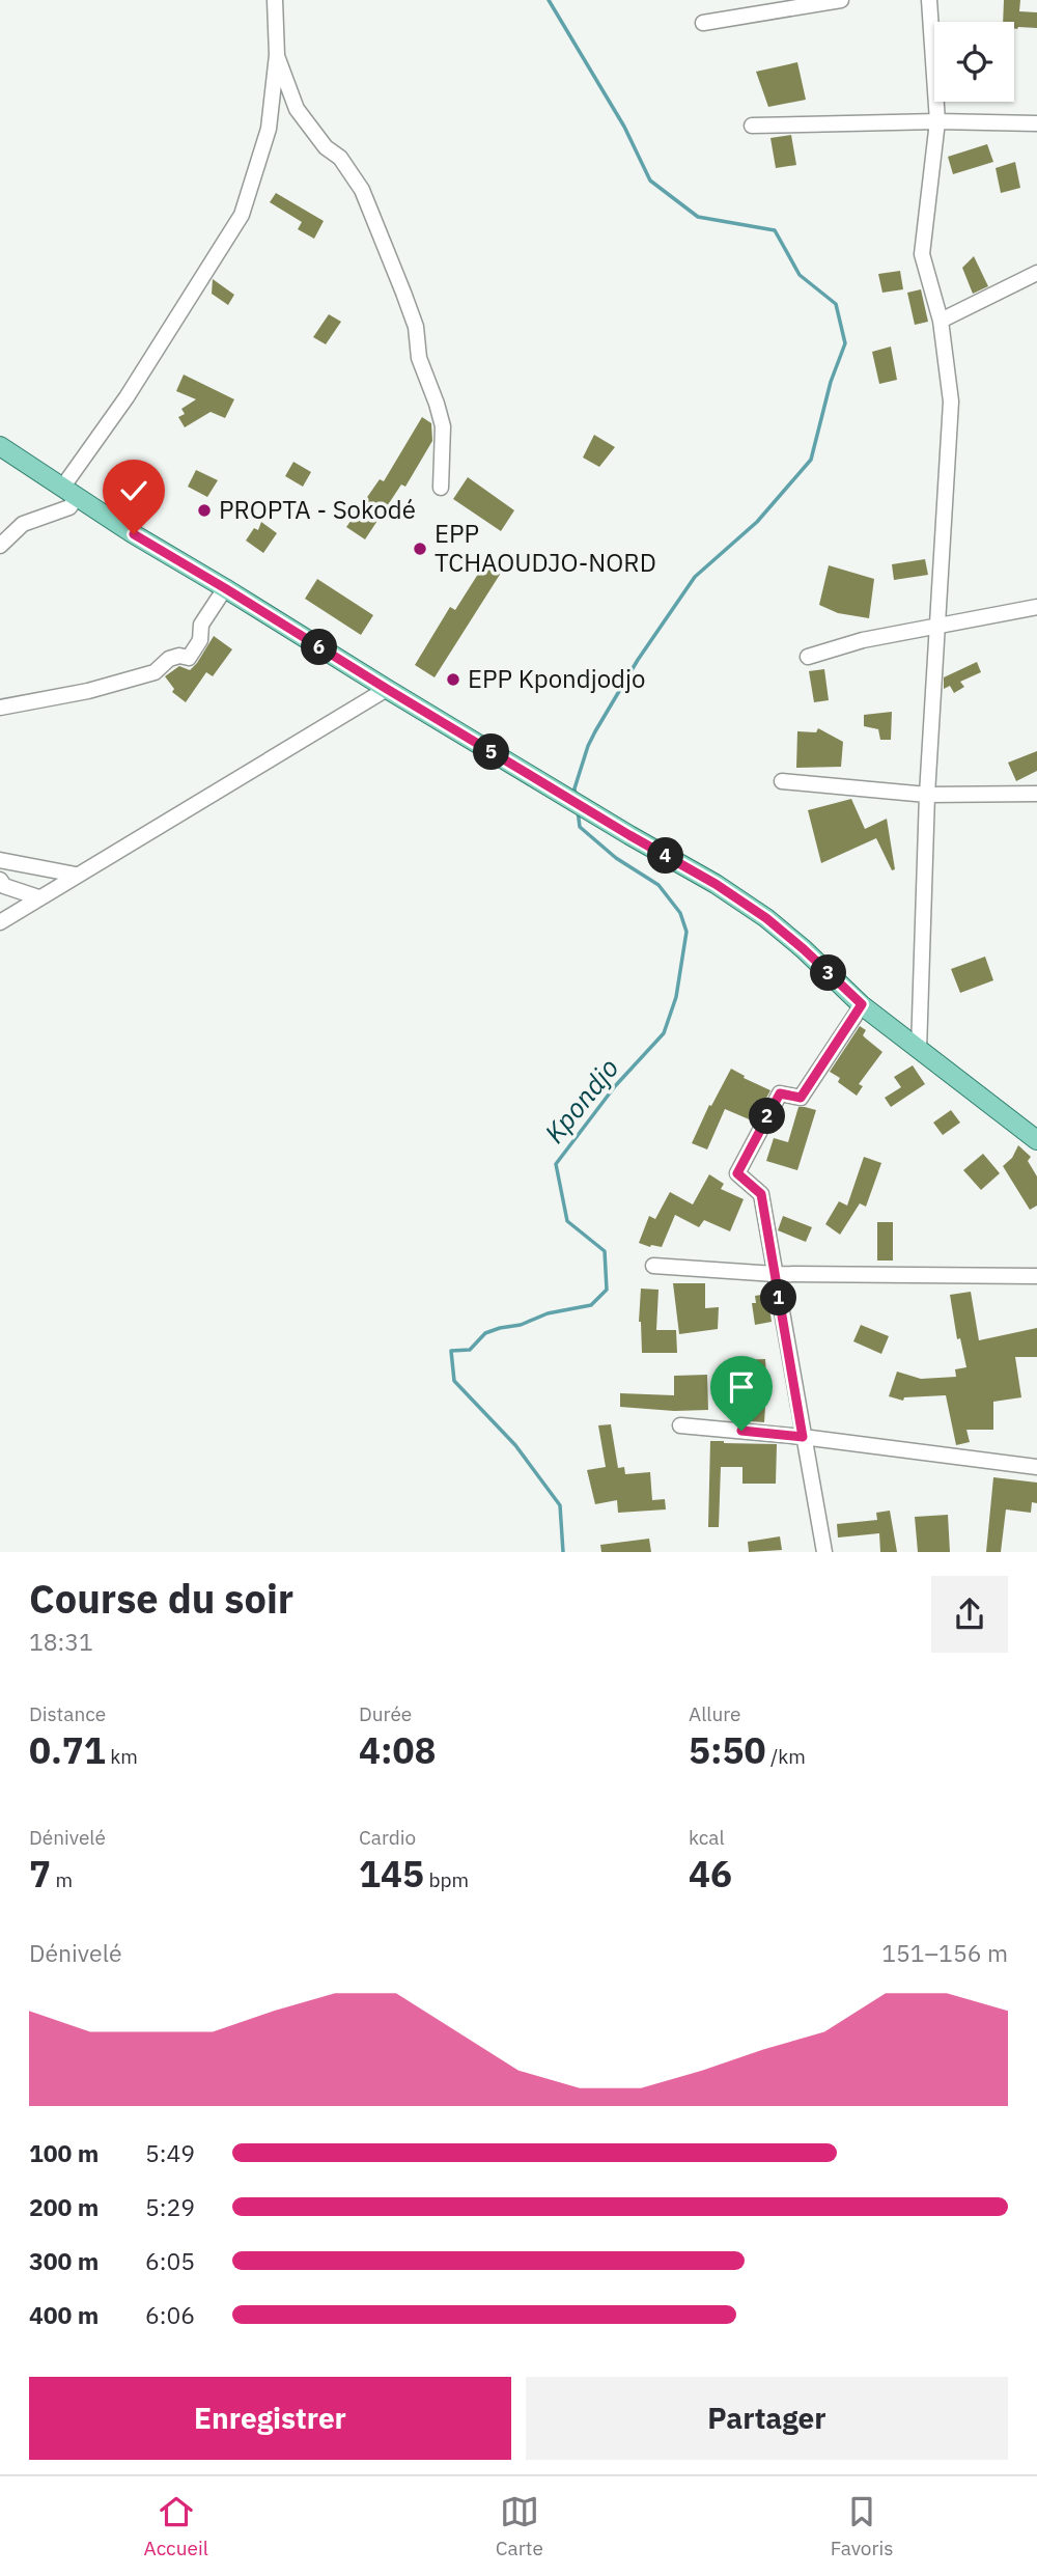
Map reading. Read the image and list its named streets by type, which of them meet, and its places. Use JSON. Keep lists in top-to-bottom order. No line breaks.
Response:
{"water":["Kpondjo"],"places":["PROPTA - Sokodé","EPP TCHAOUDJO-NORD","EPP Kpondjodjo"],"page":{"pins":["6","5","4","3","2","1"],"heading":["Course du soir","18:31"],"stats":[["Distance","0.71 km"],["Durée","4:08"],["Allure","5:50 /km"],["Dénivelé","7 m"],["Cardio","145 bpm"],["kcal","46"]],"chart":["Dénivelé","151–156 m"],"list":[{"name":"100 m","note":"5:49"},{"name":"200 m","note":"5:29"},{"name":"300 m","note":"6:05"},{"name":"400 m","note":"6:06"}],"buttons":["Enregistrer","Partager"],"tabs":["Accueil","Carte","Favoris"]}}
